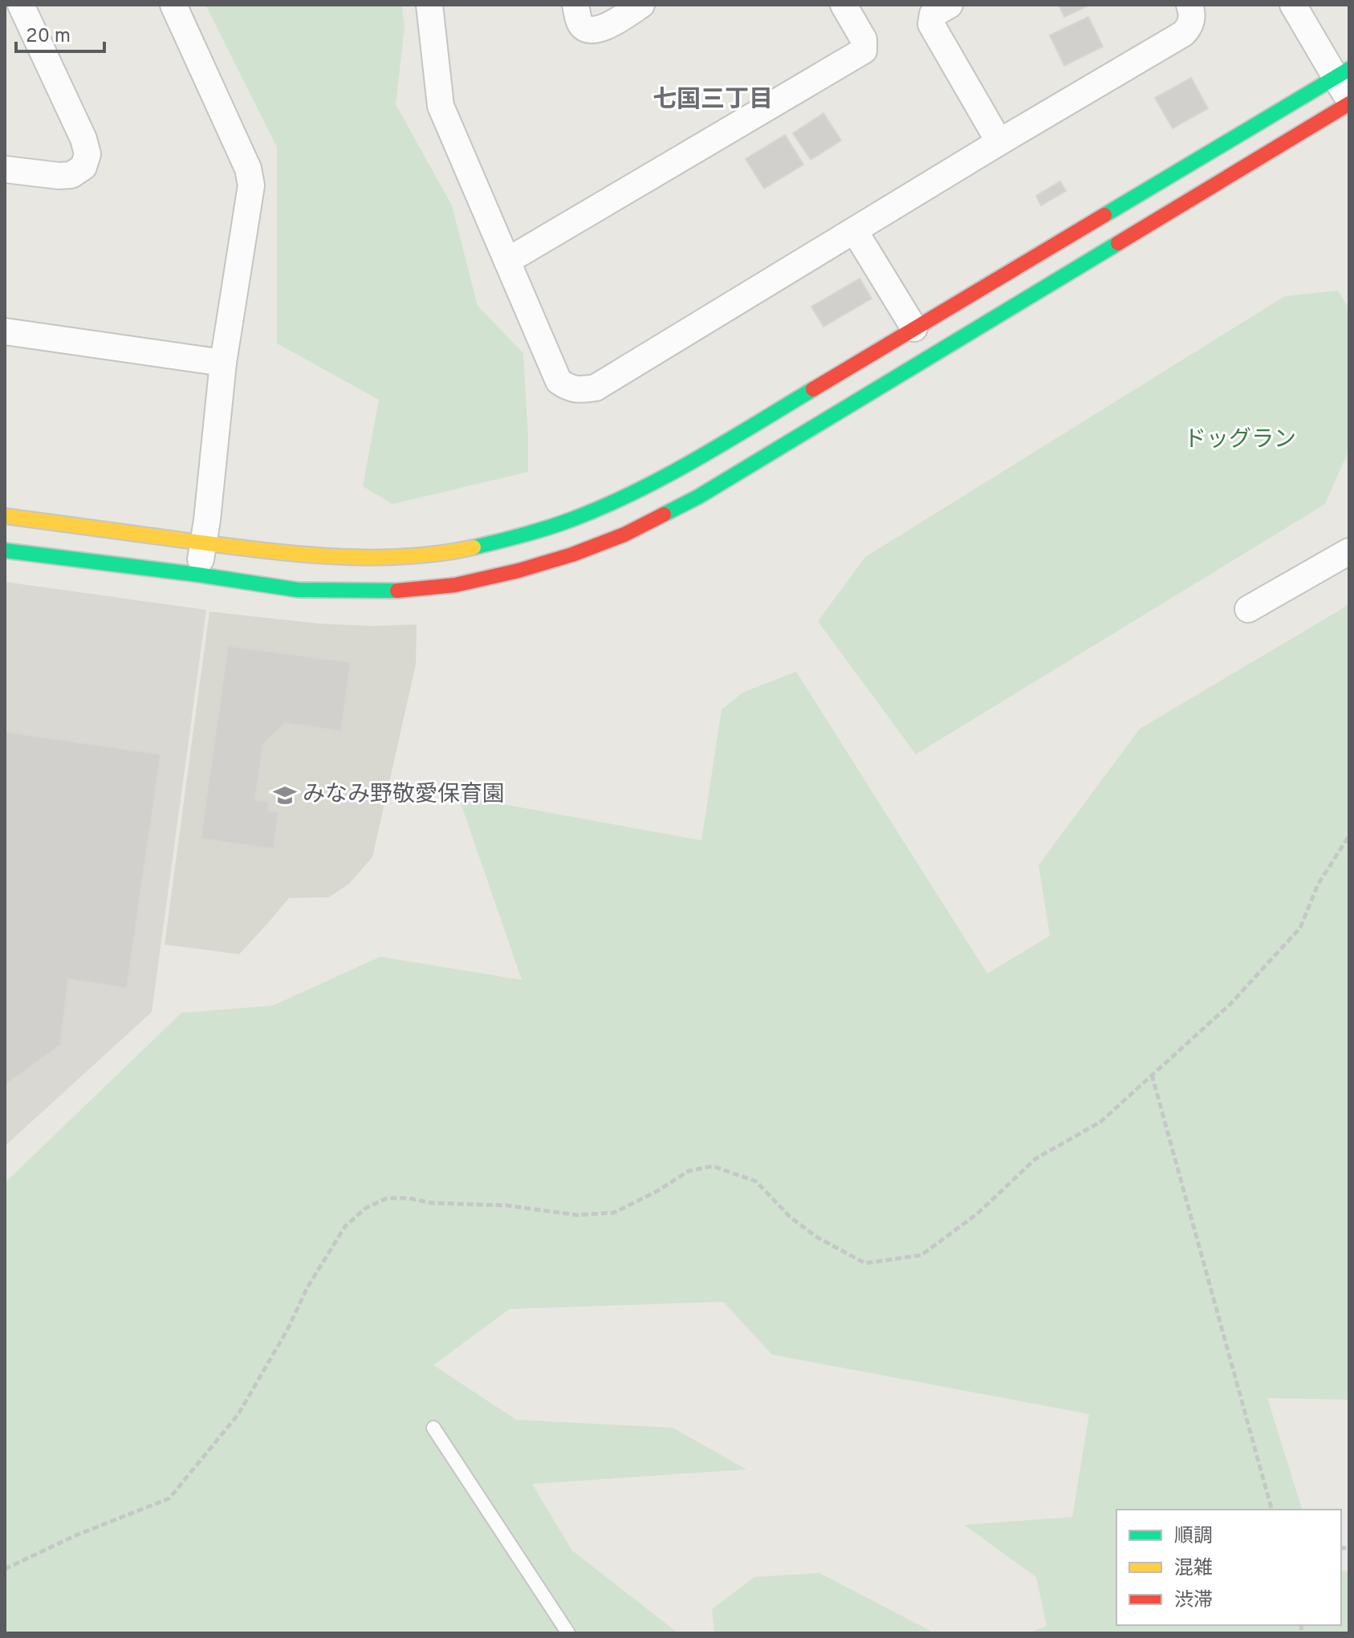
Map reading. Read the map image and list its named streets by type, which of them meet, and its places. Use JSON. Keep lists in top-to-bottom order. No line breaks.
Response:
{"districts":["七国三丁目"],"parks":["ドッグラン"],"places":{"school or university":["みなみ野敬愛保育園"]},"legend":["順調","混雑","渋滞"],"scale_bar":"20 m"}
